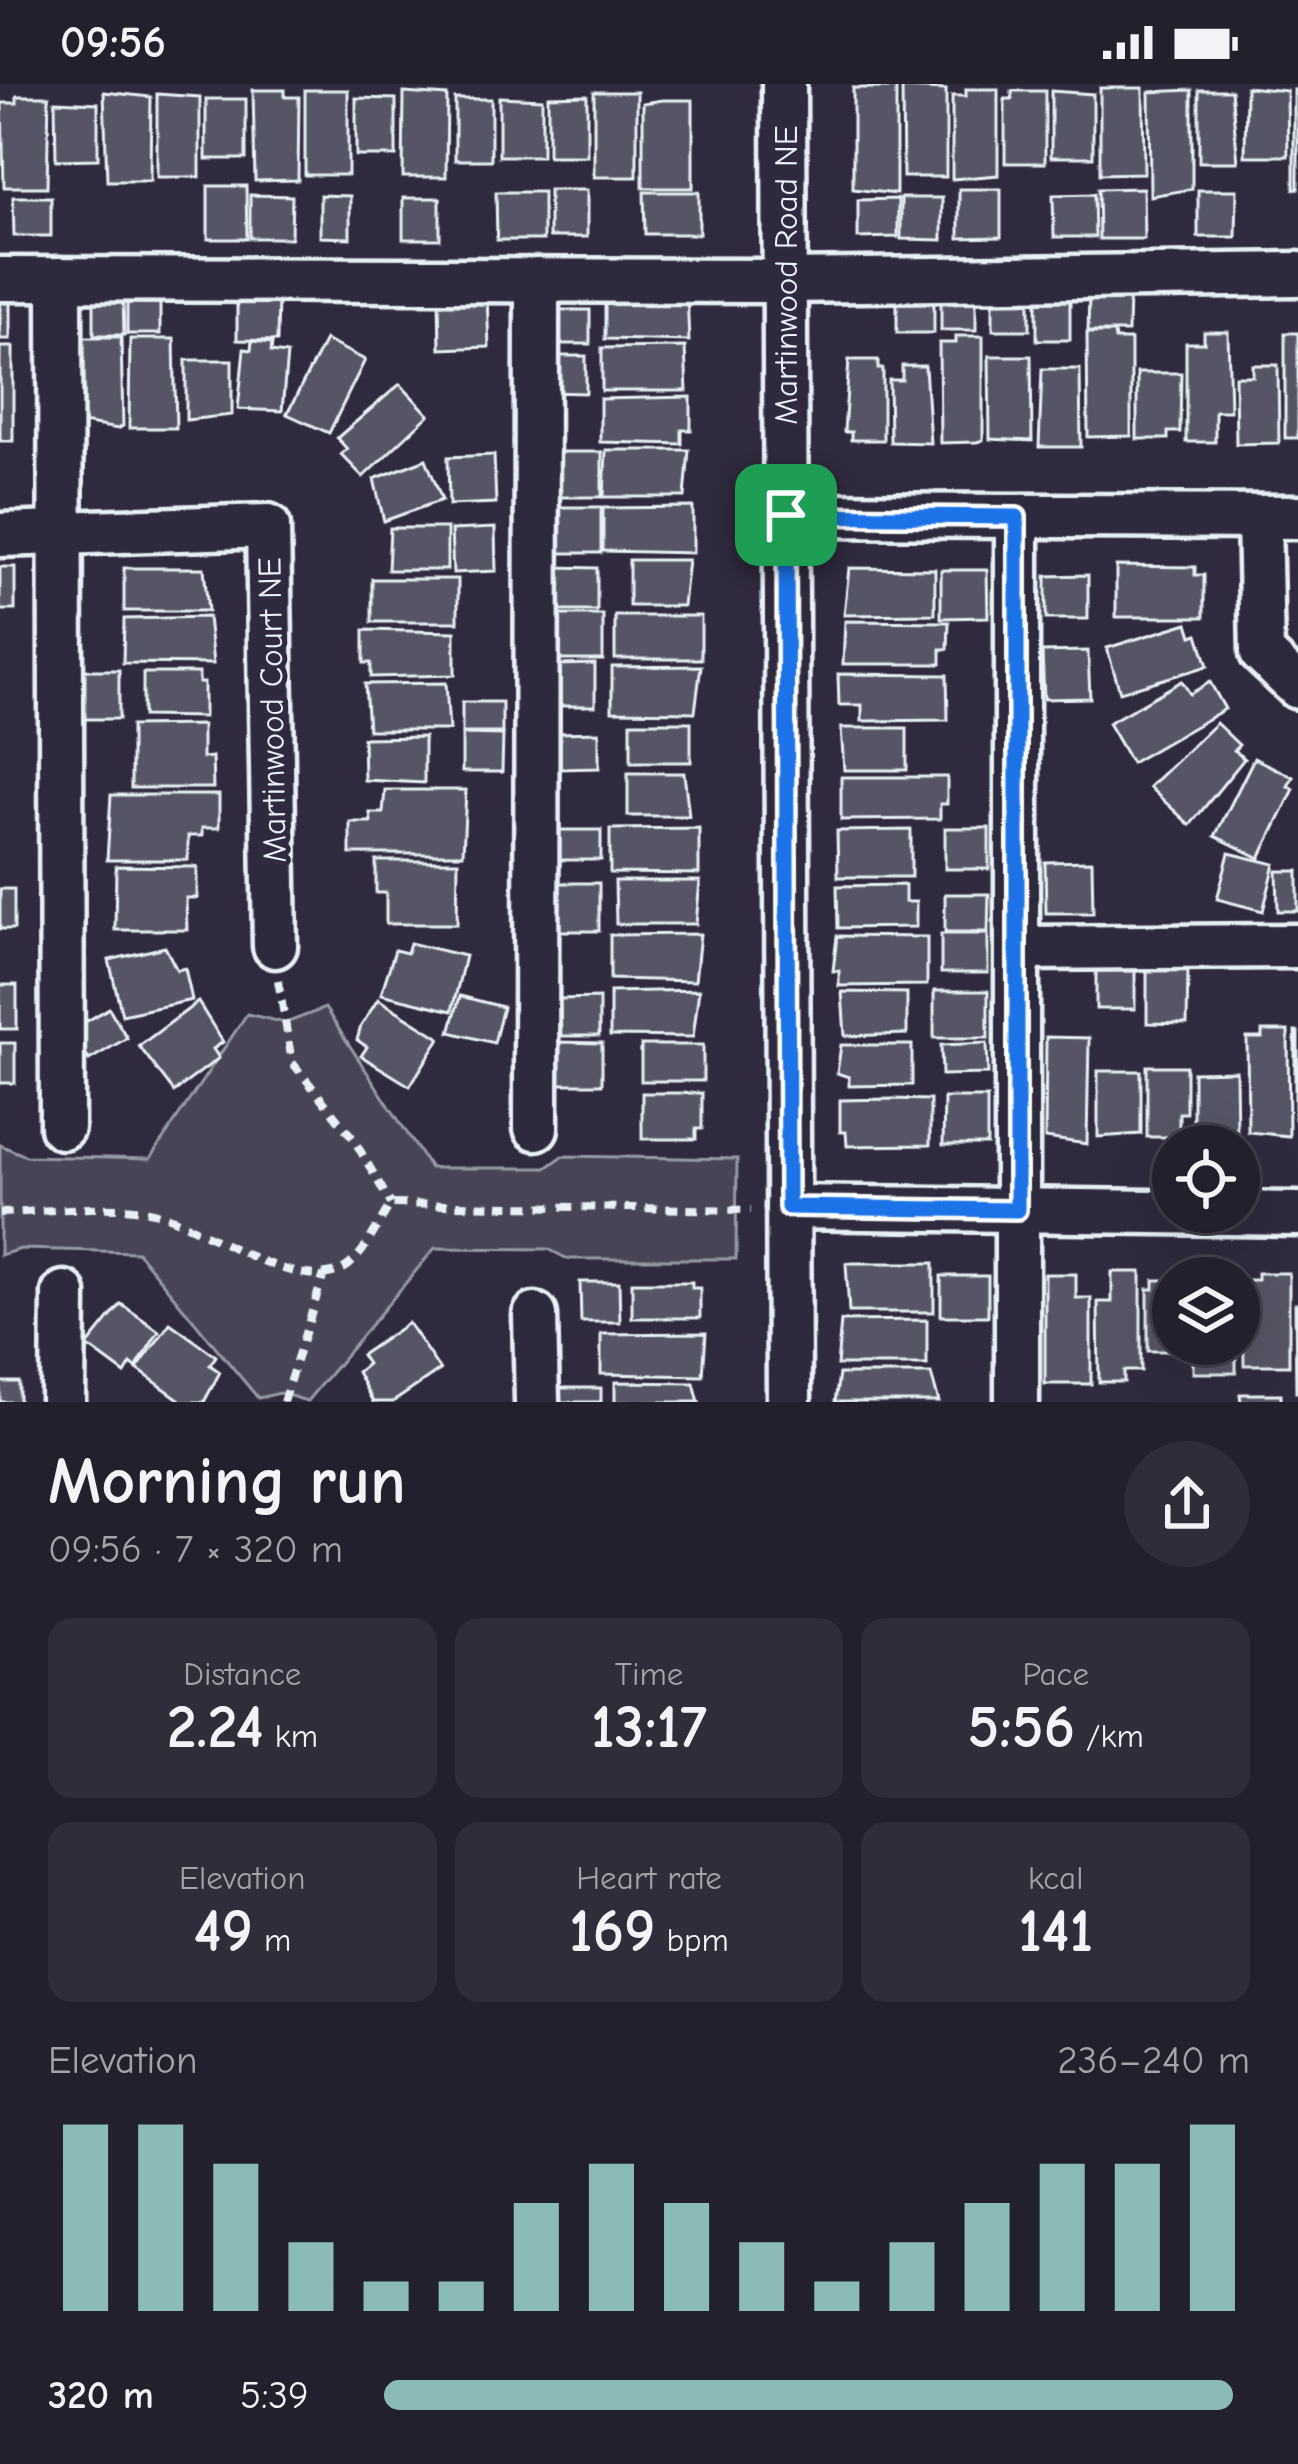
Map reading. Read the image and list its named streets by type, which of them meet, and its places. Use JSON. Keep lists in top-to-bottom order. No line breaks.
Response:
{"streets":{"street":["Martinwood Road NE","Martinwood Court NE"]},"page":{"status":"09:56","heading":["Morning run","09:56 · 7 × 320 m"],"stats":[["Distance","2.24 km"],["Time","13:17"],["Pace","5:56 /km"],["Elevation","49 m"],["Heart rate","169 bpm"],["kcal","141"]],"chart":["Elevation","236–240 m"],"list":[{"name":"320 m","note":"5:39"}]}}
